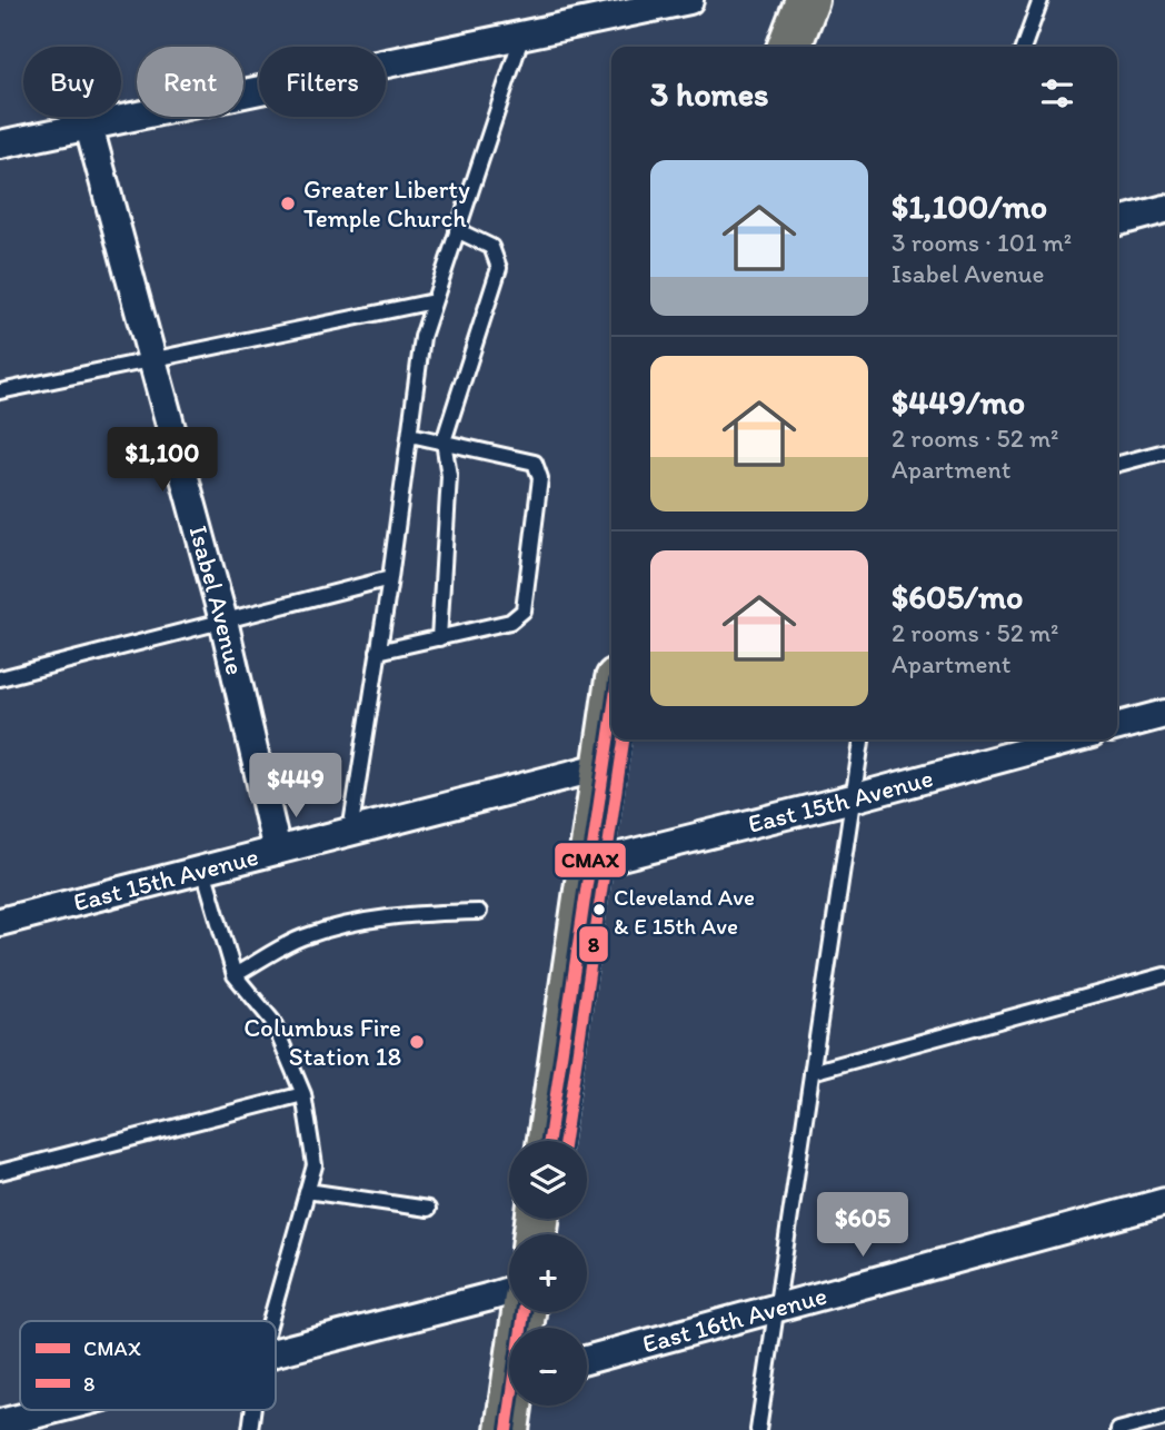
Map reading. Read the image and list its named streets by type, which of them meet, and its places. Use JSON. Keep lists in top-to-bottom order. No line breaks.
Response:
{"streets":{"street":["Isabel Avenue","East 15th Avenue","East 16th Avenue"]},"crossings":[["Isabel Avenue","East 15th Avenue"]],"places":["Greater Liberty Temple Church","Cleveland Ave & E 15th Ave","Columbus Fire Station 18"],"lines":["transit line CMAX","transit line 8"],"legend":["CMAX","8"],"page":{"chip":["Buy","Rent","Filters"],"heading":"3 homes","list":[{"name":"$1,100/mo","note":"3 rooms · 101 m² · Isabel Avenue"},{"name":"$449/mo","note":"2 rooms · 52 m² · Apartment"},{"name":"$605/mo","note":"2 rooms · 52 m² · Apartment"}],"price":["$1,100","$449","$605"],"map_buttons":["+","−"]}}
